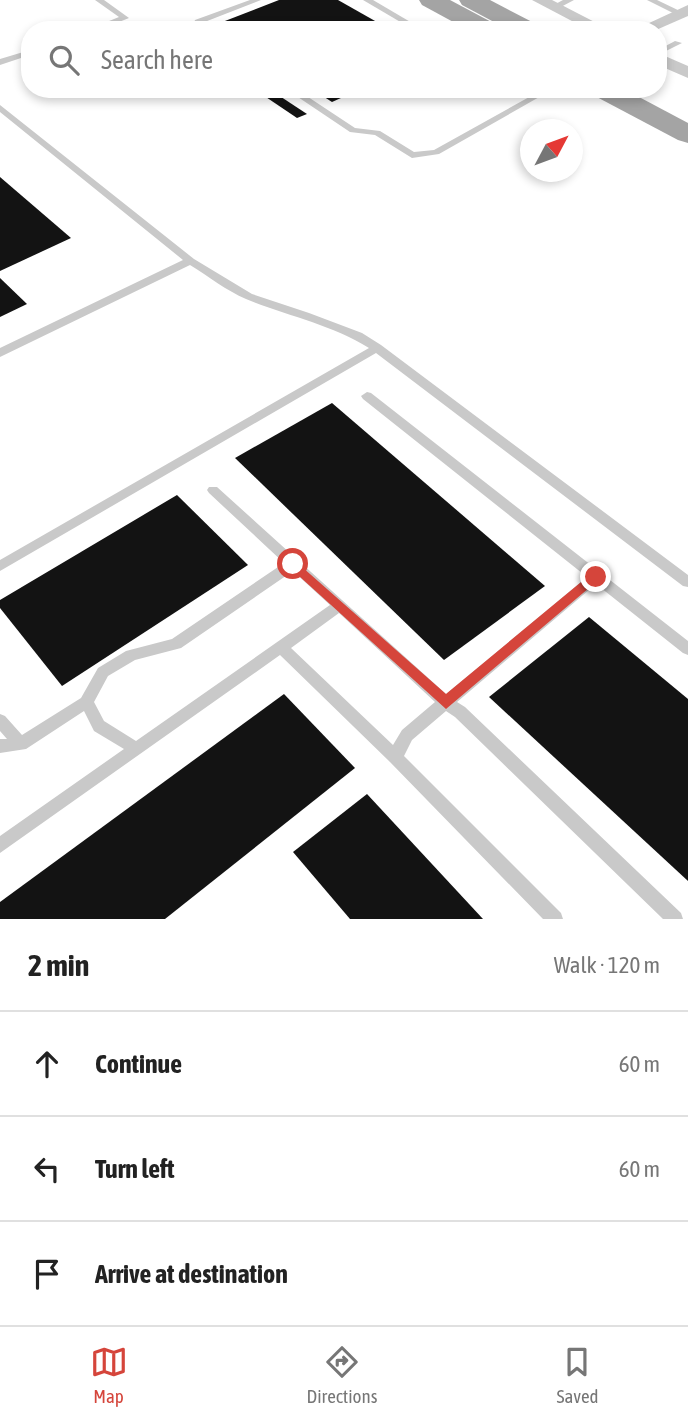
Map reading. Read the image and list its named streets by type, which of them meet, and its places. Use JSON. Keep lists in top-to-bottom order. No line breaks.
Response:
{"north":"top right","page":{"search":"Search here","heading":["2 min","Walk · 120 m"],"list":[["Continue","60 m"],["Turn left","60 m"],"Arrive at destination"],"nav":["Map","Directions","Saved"]}}
